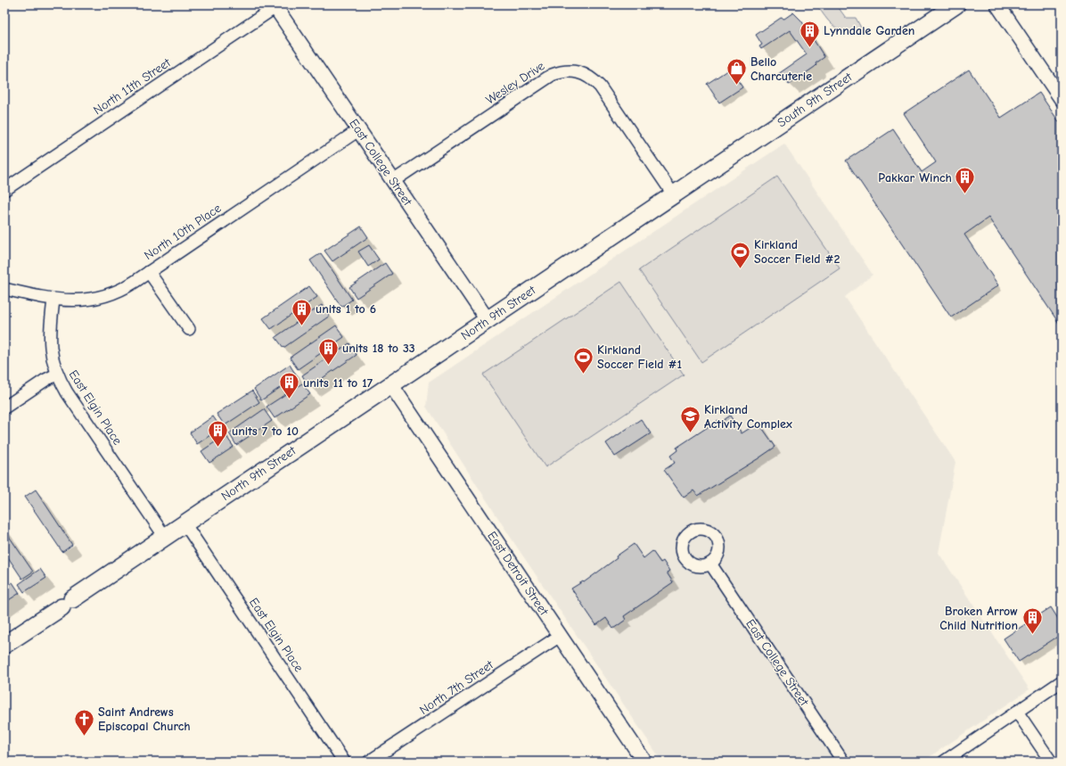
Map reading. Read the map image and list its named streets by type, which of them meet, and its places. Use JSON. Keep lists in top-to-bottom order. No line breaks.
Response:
{"streets":{"main road":["South 9th Street","North 9th Street"],"street":["Wesley Drive","North 11th Street","East College Street","North 10th Place","East Elgin Place","East Detroit Street","North 7th Street"]},"crossings":[["Wesley Drive","South 9th Street"],["Wesley Drive","East College Street"],["Wesley Drive","North 9th Street"],["North 11th Street","East College Street"],["South 9th Street","North 9th Street"],["East College Street","North 10th Place"],["East College Street","North 9th Street"],["North 10th Place","East Elgin Place"],["North 9th Street","East Elgin Place"],["North 9th Street","East Detroit Street"],["East Detroit Street","North 7th Street"]],"places":{"building":["Lynndale Garden","Pakkar Winch","units 1 to 6","units 18 to 33","units 11 to 17","units 7 to 10","Broken Arrow Child Nutrition"],"shop":["Bello Charcuterie"],"sports":["Kirkland Soccer Field #2","Kirkland Soccer Field #1"],"school or university":["Kirkland Activity Complex"],"church":["Saint Andrews Episcopal Church"]}}
